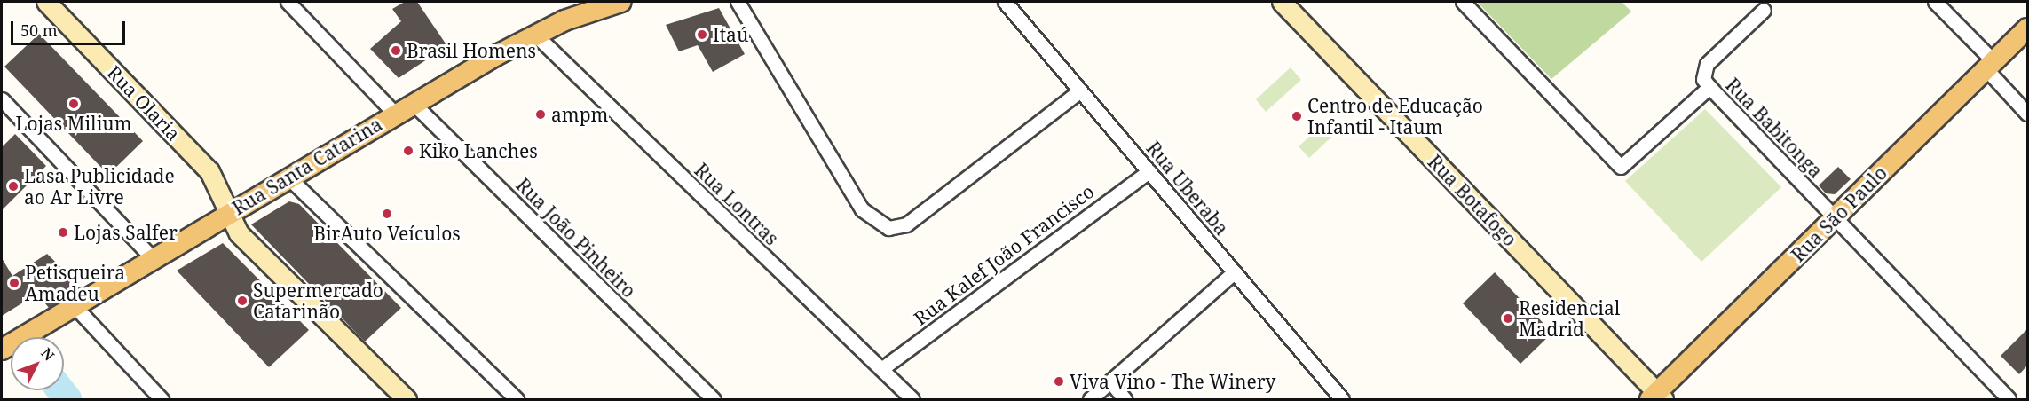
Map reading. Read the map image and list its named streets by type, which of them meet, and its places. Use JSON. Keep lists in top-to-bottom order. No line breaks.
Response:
{"streets":{"main road":["Rua Santa Catarina","Rua São Paulo"],"street":["Rua Olaria","Rua Babitonga","Rua Uberaba","Rua Botafogo","Rua Lontras","Rua João Pinheiro","Rua Kalef João Francisco"]},"crossings":[["Rua Olaria","Rua Santa Catarina"],["Rua Babitonga","Rua São Paulo"],["Rua Santa Catarina","Rua Lontras"],["Rua Santa Catarina","Rua João Pinheiro"],["Rua Uberaba","Rua Kalef João Francisco"],["Rua Botafogo","Rua São Paulo"],["Rua Lontras","Rua Kalef João Francisco"]],"places":["Itaú","Brasil Homens","Lojas Milium","ampm","Centro de Educação Infantil - Itaum","Kiko Lanches","Lasa Publicidade ao Ar Livre","BirAuto Veículos","Lojas Salfer","Petisqueira Amadeu","Supermercado Catarinão","Residencial Madrid","Viva Vino - The Winery"],"scale_bar":"50 m","north":"top right"}
